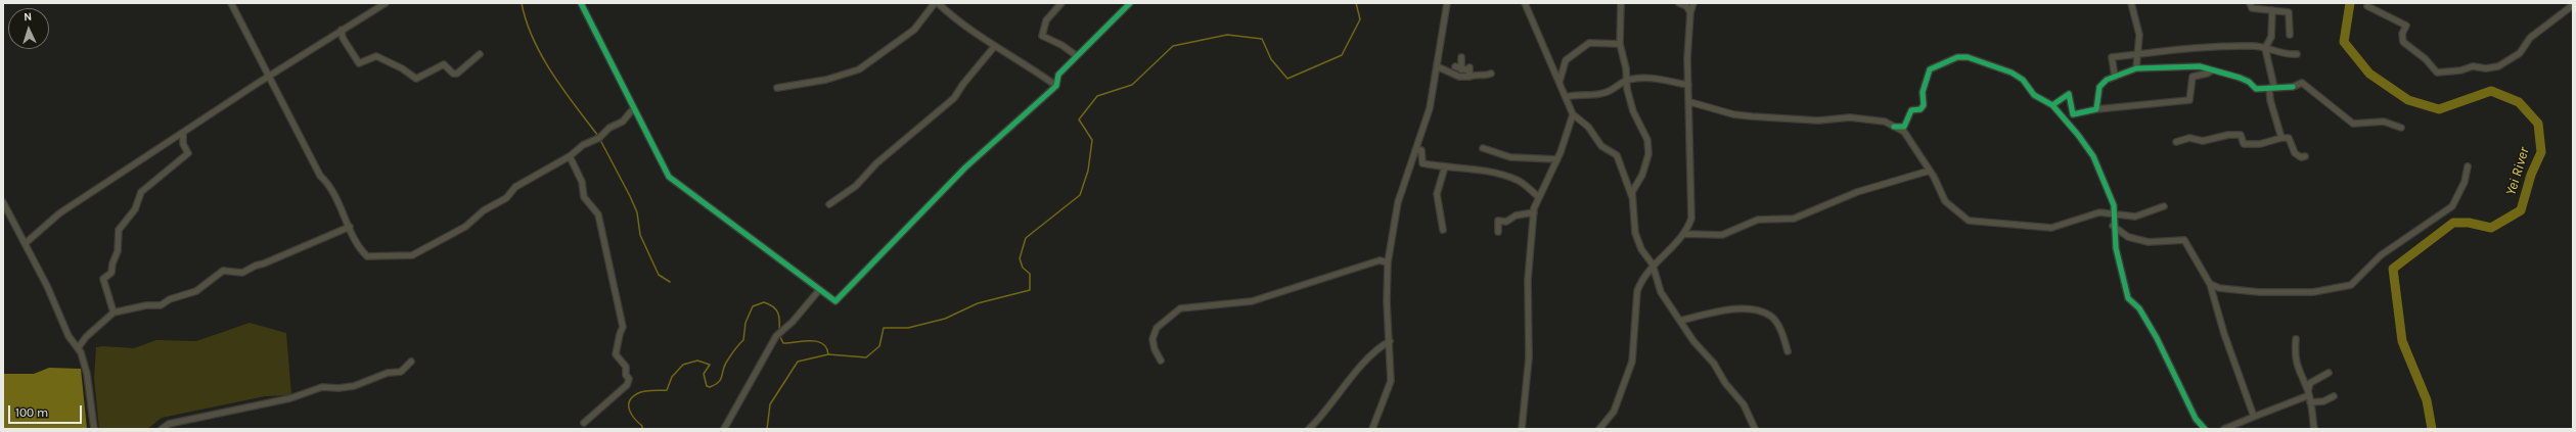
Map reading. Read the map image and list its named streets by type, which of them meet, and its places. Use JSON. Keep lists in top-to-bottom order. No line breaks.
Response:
{"water":["Yei River"],"scale_bar":"100 m","north":"top"}
